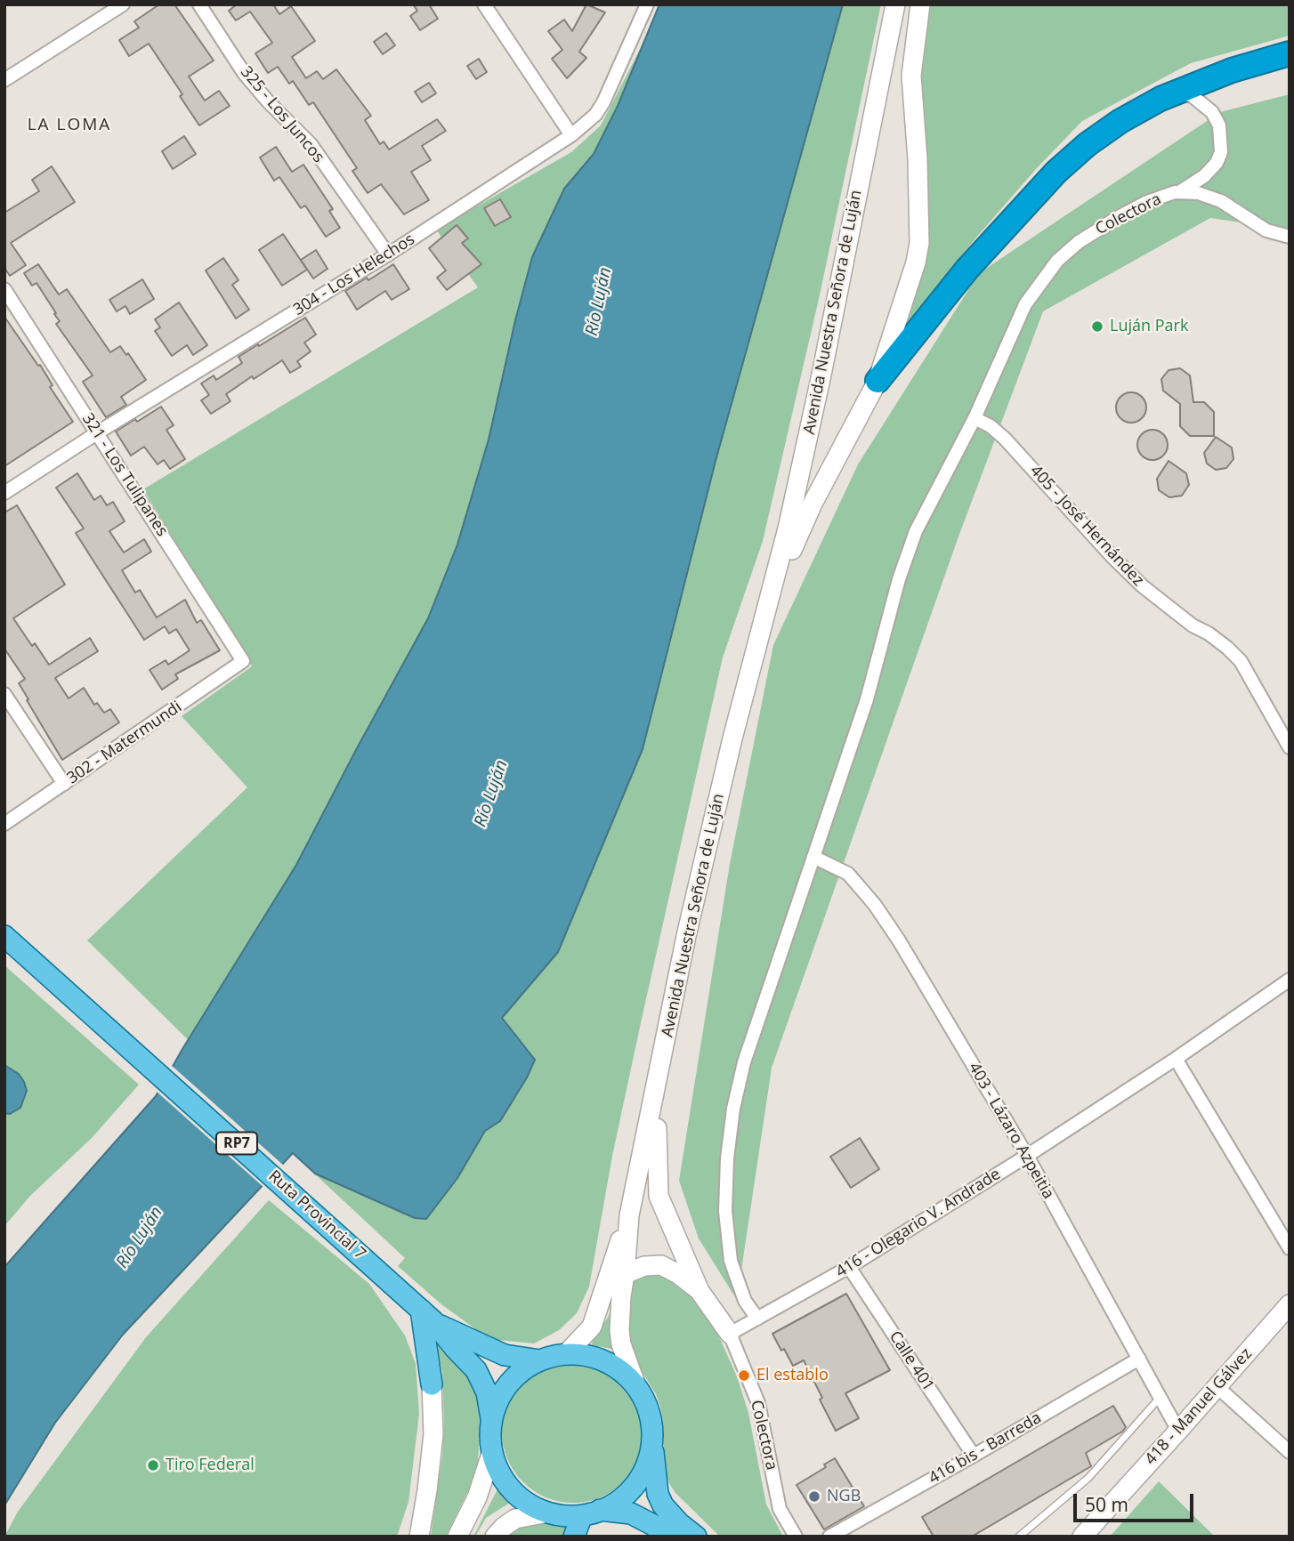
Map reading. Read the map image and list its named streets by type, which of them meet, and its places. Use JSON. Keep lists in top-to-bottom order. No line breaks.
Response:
{"streets":{"main road":["Avenida Nuestra Señora de Luján","RP7","Ruta Provincial 7","418 - Manuel Gálvez"],"street":["325 - Los Juncos","Colectora","304 - Los Helechos","321 - Los Tulipanes","405 - José Hernández","302 - Matermundi","403 - Lázaro Azpeitia","416 - Olegario V. Andrade","Calle 401","416 bis - Barreda"]},"crossings":[["325 - Los Juncos","304 - Los Helechos"],["Colectora","405 - José Hernández"],["Colectora","403 - Lázaro Azpeitia"],["Colectora","416 - Olegario V. Andrade"],["304 - Los Helechos","321 - Los Tulipanes"],["Avenida Nuestra Señora de Luján","RP7"],["Avenida Nuestra Señora de Luján","Ruta Provincial 7"],["321 - Los Tulipanes","302 - Matermundi"],["403 - Lázaro Azpeitia","416 - Olegario V. Andrade"],["403 - Lázaro Azpeitia","418 - Manuel Gálvez"],["403 - Lázaro Azpeitia","416 bis - Barreda"],["RP7","Ruta Provincial 7"],["416 - Olegario V. Andrade","Calle 401"],["Calle 401","416 bis - Barreda"]],"districts":["LA LOMA"],"water":["Río Luján"],"places":["Luján Park","El establo","Tiro Federal","NGB"],"scale_bar":"50 m"}
